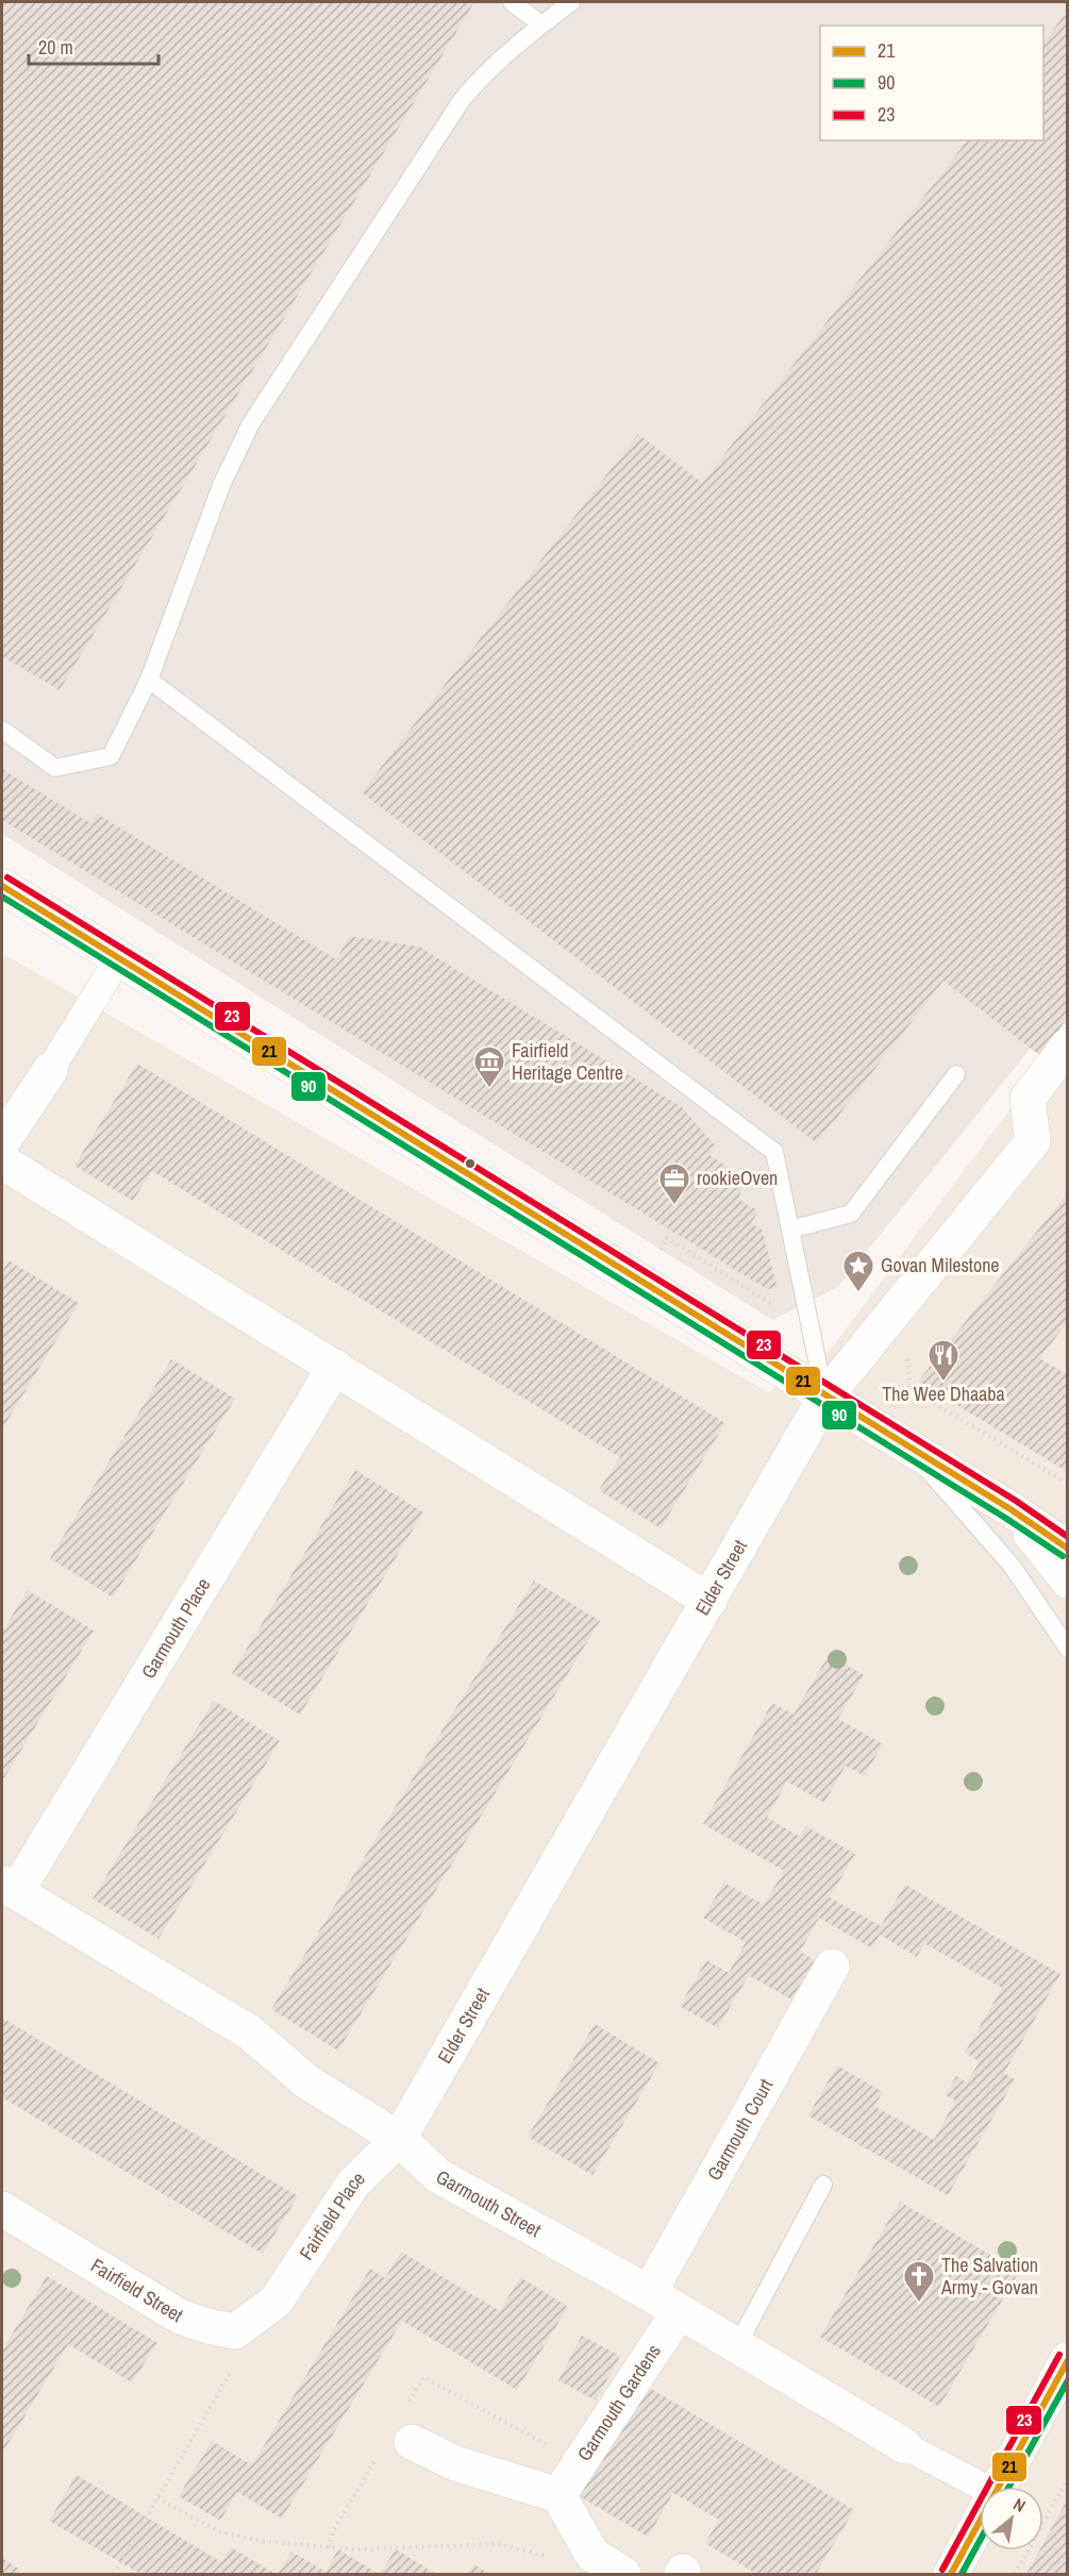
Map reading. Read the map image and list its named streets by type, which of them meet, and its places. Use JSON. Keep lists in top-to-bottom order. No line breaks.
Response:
{"streets":{"street":["Elder Street","Garmouth Place","Garmouth Court","Garmouth Street","Fairfield Place","Fairfield Street","Garmouth Gardens"]},"crossings":[["Elder Street","Garmouth Street"],["Elder Street","Fairfield Place"],["Garmouth Place","Garmouth Street"],["Garmouth Court","Garmouth Street"],["Garmouth Street","Fairfield Place"],["Garmouth Street","Garmouth Gardens"],["Fairfield Place","Fairfield Street"]],"places":{"museum":["Fairfield Heritage Centre"],"office":["rookieOven"],"place":["Govan Milestone"],"restaurant":["The Wee Dhaaba"],"church":["The Salvation Army - Govan"]},"lines":["transit line 23","transit line 21","transit line 90"],"legend":["21","90","23"],"scale_bar":"20 m","north":"top right"}
